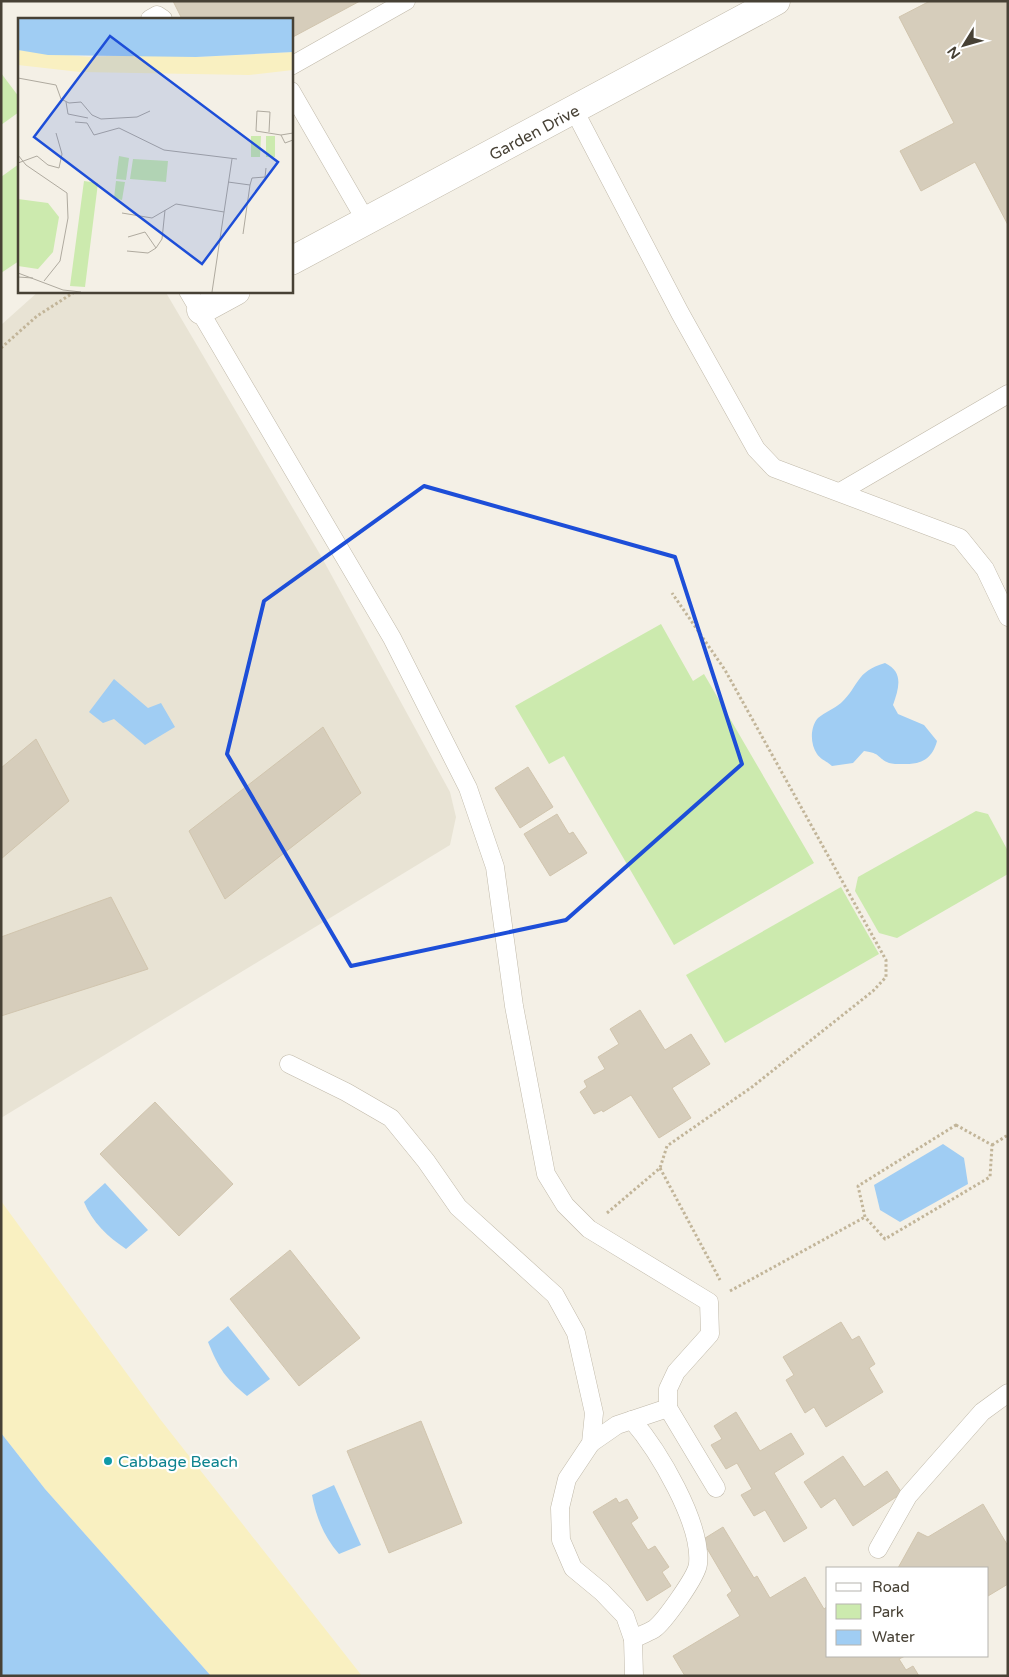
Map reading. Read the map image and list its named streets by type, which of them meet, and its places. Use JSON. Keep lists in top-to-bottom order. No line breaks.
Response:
{"streets":{"street":["Garden Drive"]},"places":["Cabbage Beach"],"legend":["Road","Park","Water"],"north":"bottom left"}
